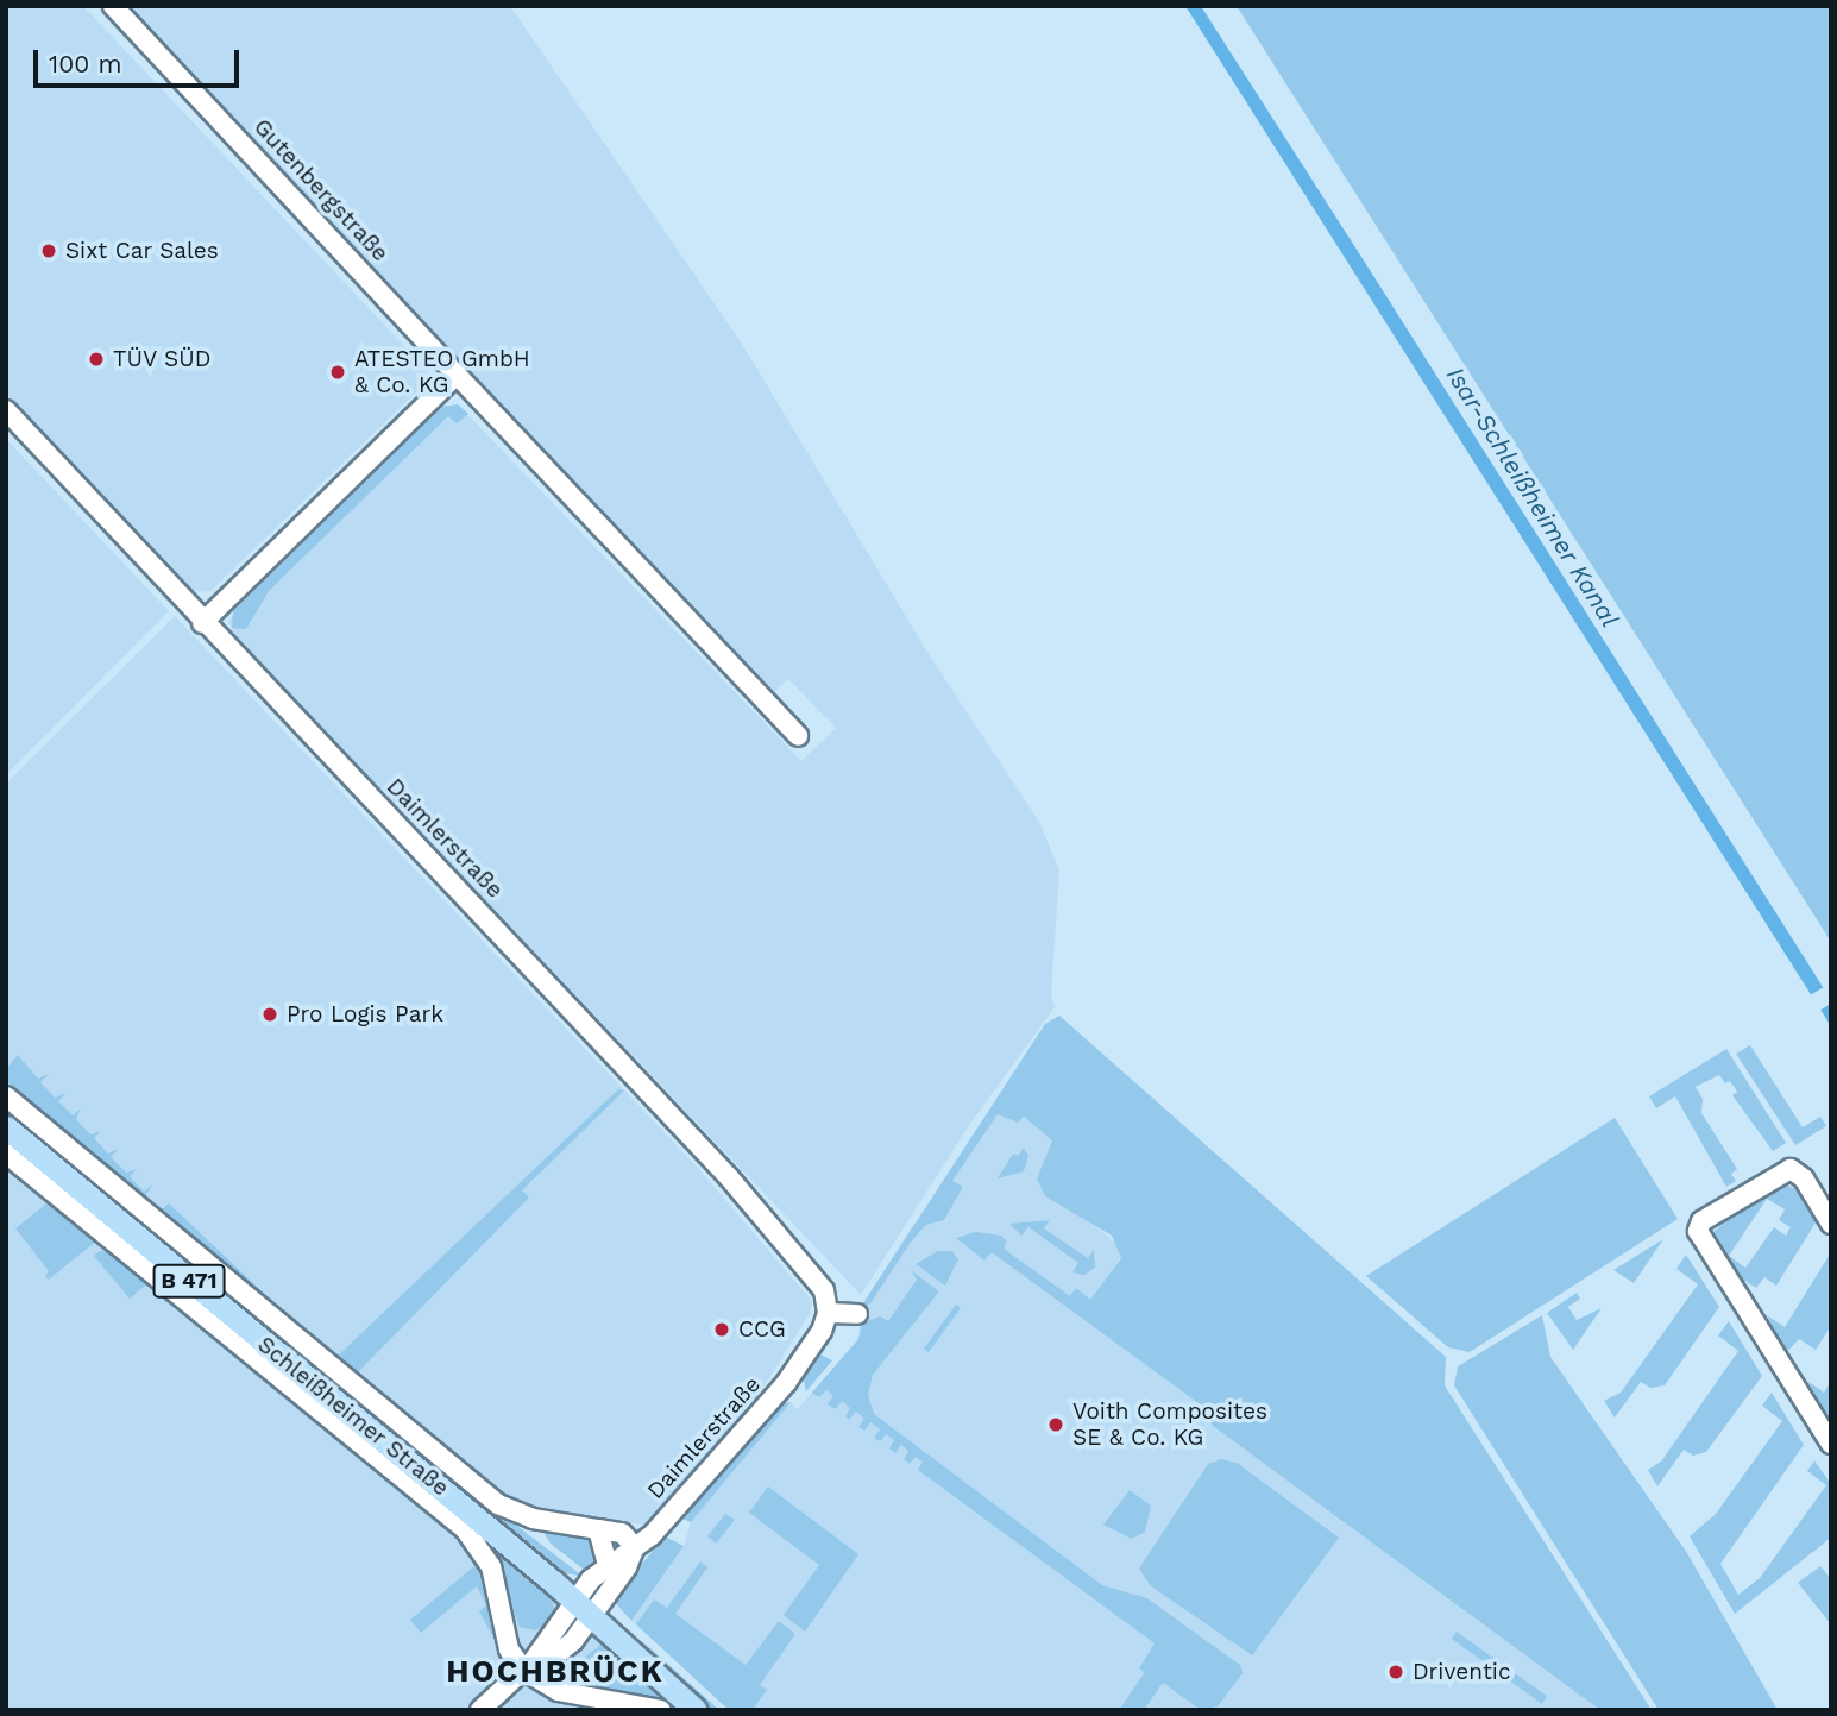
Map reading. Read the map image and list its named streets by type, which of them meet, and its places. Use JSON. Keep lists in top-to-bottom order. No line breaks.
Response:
{"streets":{"main road":["B 471","Schleißheimer Straße"],"street":["Gutenbergstraße","Daimlerstraße"]},"crossings":[["Daimlerstraße","Schleißheimer Straße"]],"districts":["HOCHBRÜCK"],"water":["Isar-Schleißheimer Kanal"],"places":["Sixt Car Sales","TÜV SÜD","ATESTEO GmbH & Co. KG","Pro Logis Park","CCG","Voith Composites SE & Co. KG","Driventic"],"scale_bar":"100 m"}
